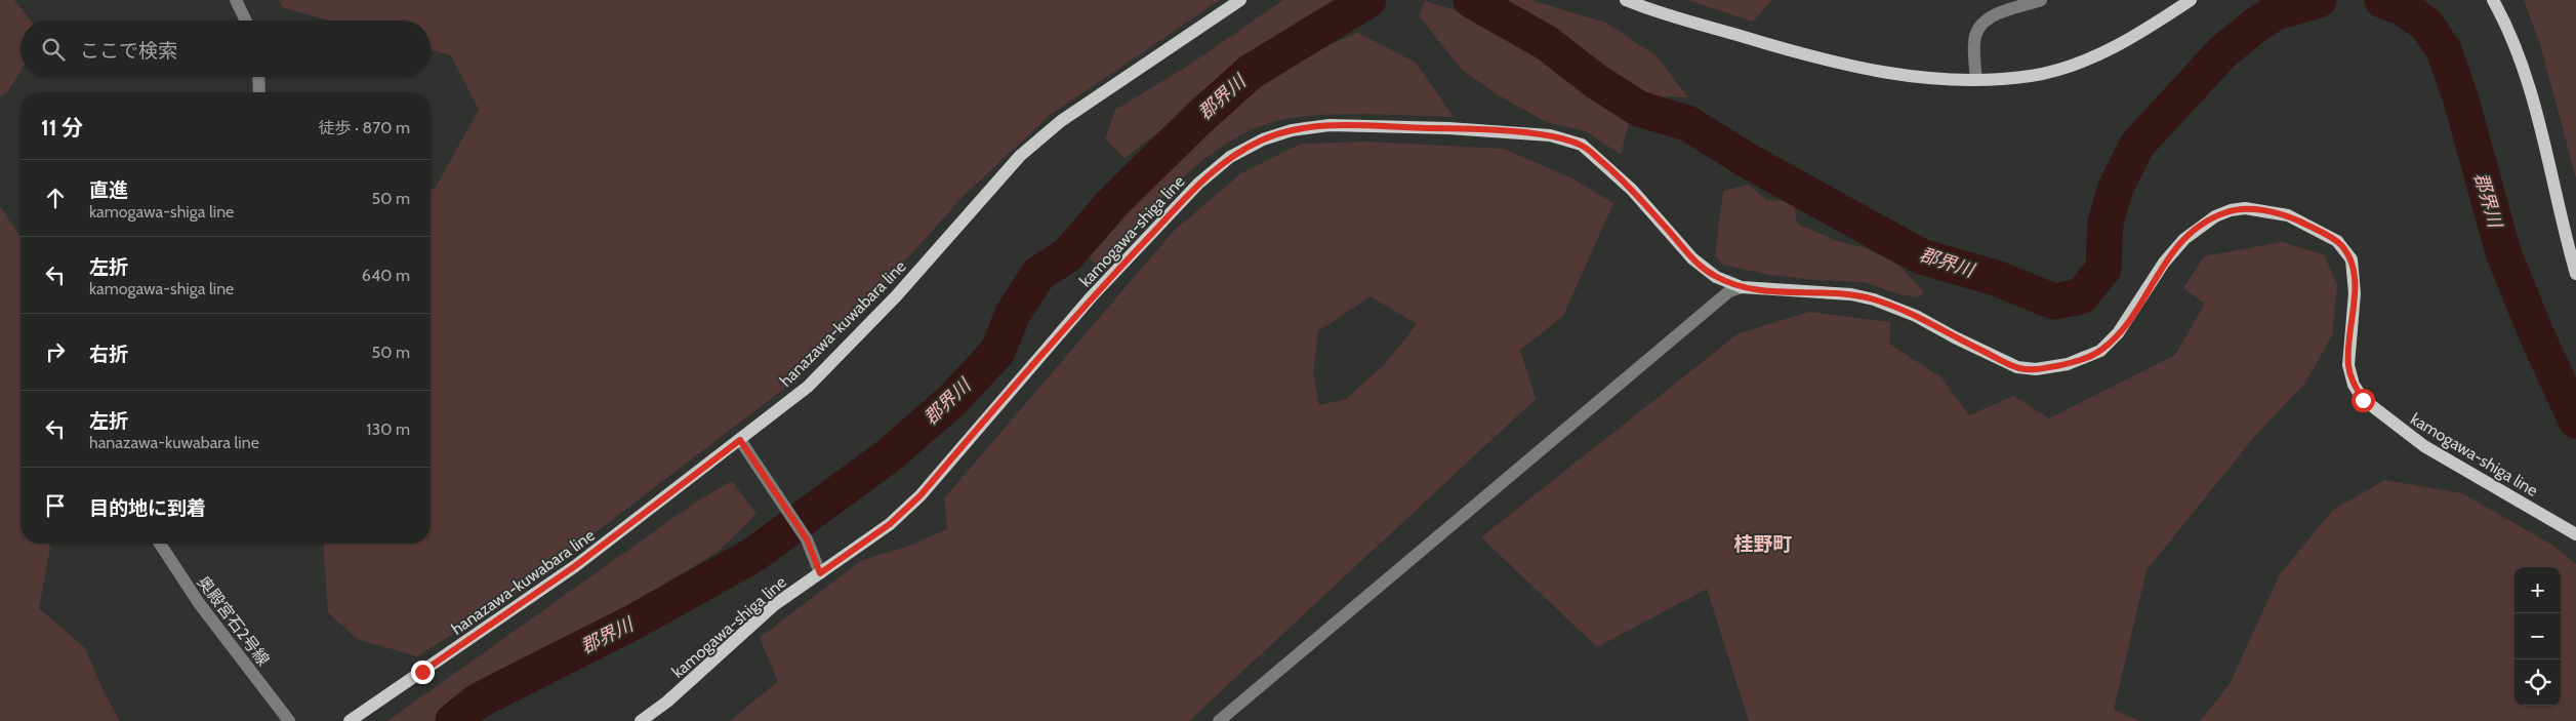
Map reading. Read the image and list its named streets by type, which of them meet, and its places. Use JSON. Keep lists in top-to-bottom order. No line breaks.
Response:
{"streets":{"main road":["kamogawa-shiga line","hanazawa-kuwabara line"],"street":["奥殿宮石2号線"]},"districts":["桂野町"],"water":["郡界川"],"page":{"search":"ここで検索","heading":["11 分","徒歩 · 870 m"],"list":[["直進","kamogawa-shiga line","50 m"],["左折","kamogawa-shiga line","640 m"],["右折","50 m"],["左折","hanazawa-kuwabara line","130 m"],"目的地に到着"],"map_buttons":["+","−"]}}
